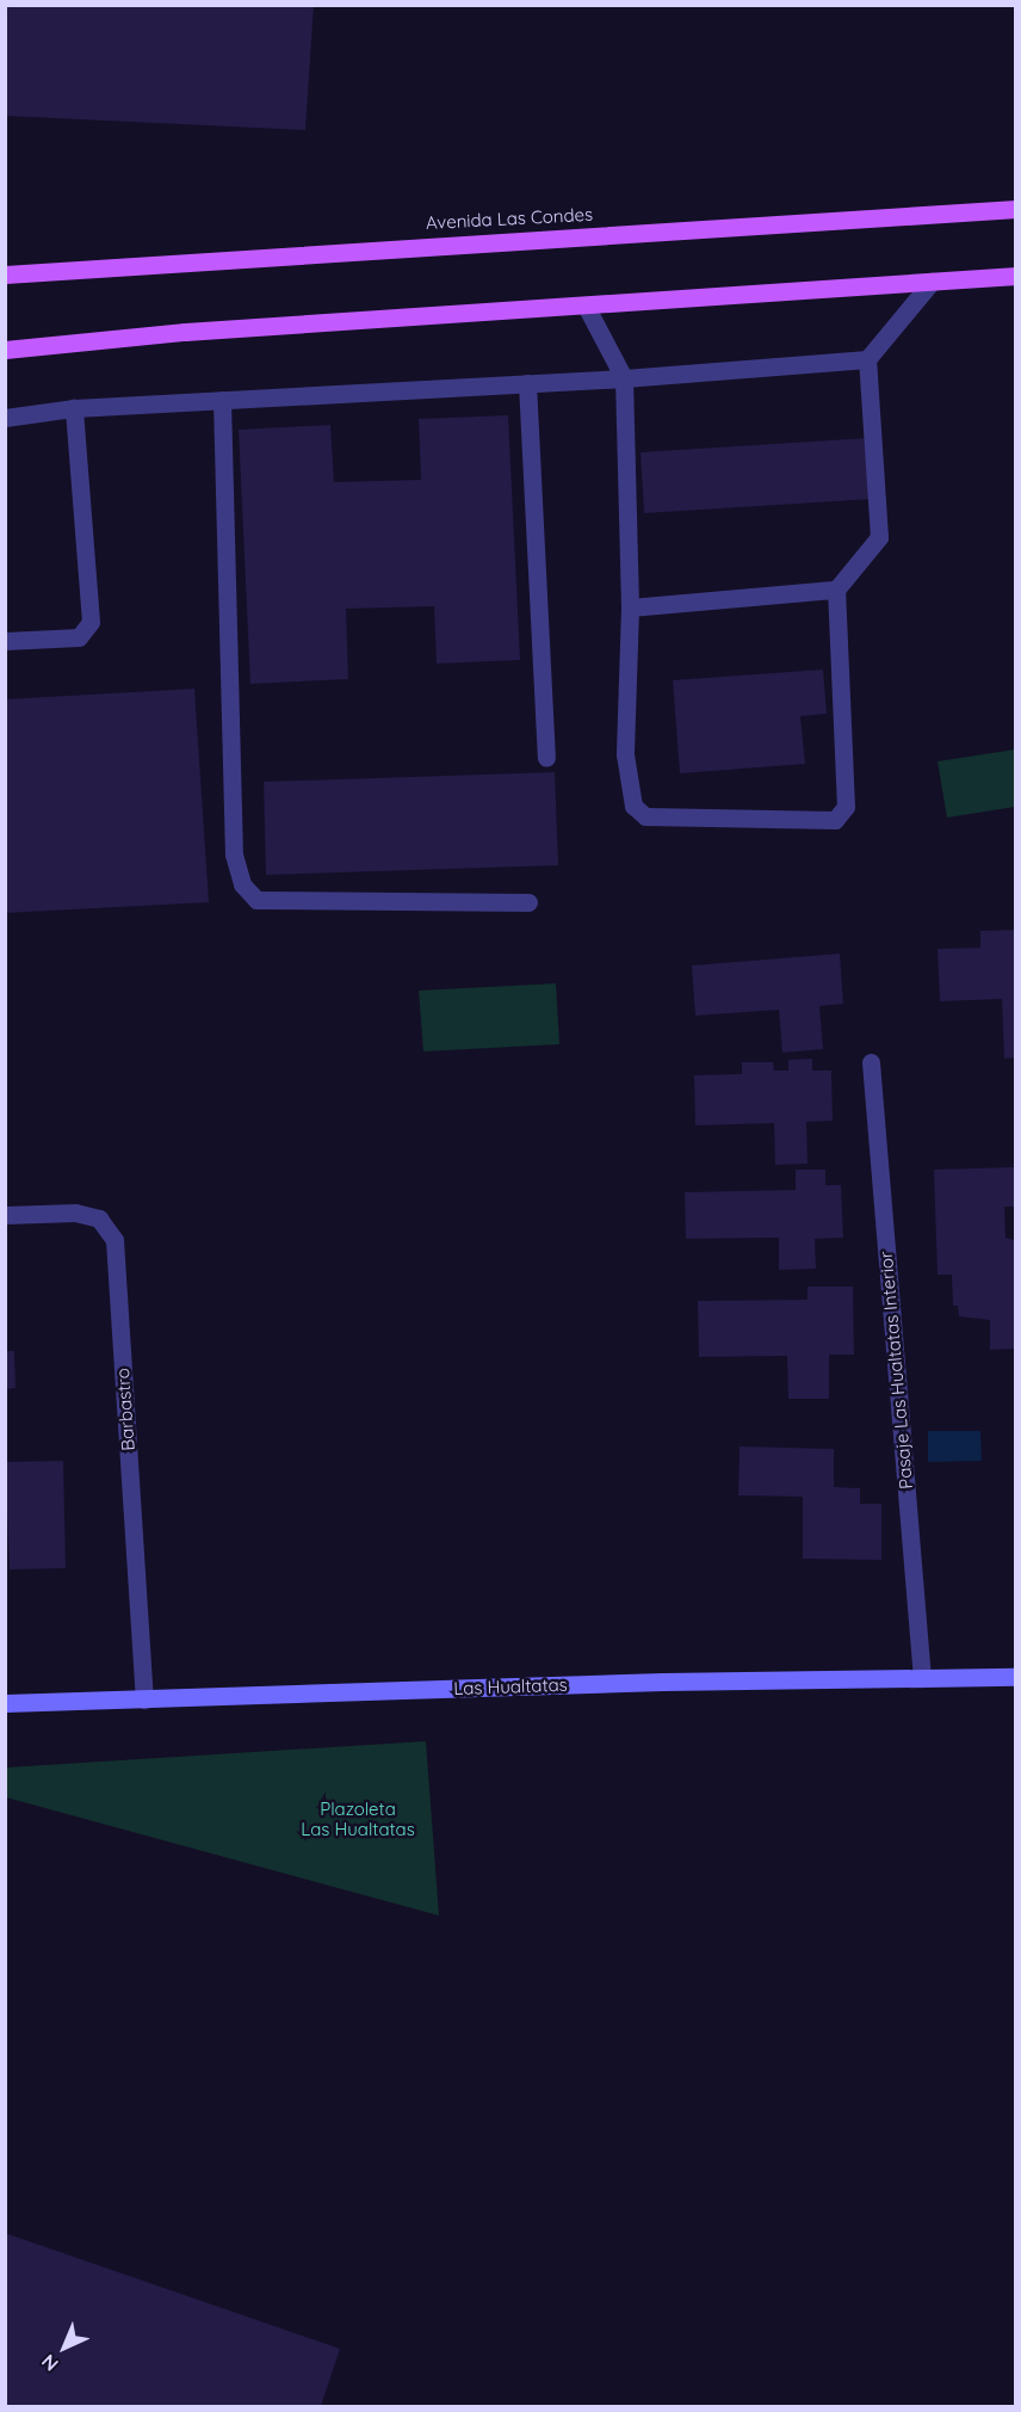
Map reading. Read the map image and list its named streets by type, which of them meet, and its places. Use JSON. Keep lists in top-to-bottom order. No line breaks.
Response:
{"streets":{"main road":["Avenida Las Condes"],"street":["Pasaje Las Hualtatas Interior","Barbastro","Las Hualtatas"]},"crossings":[["Pasaje Las Hualtatas Interior","Las Hualtatas"],["Barbastro","Las Hualtatas"]],"parks":["Plazoleta Las Hualtatas"],"north":"bottom left"}
